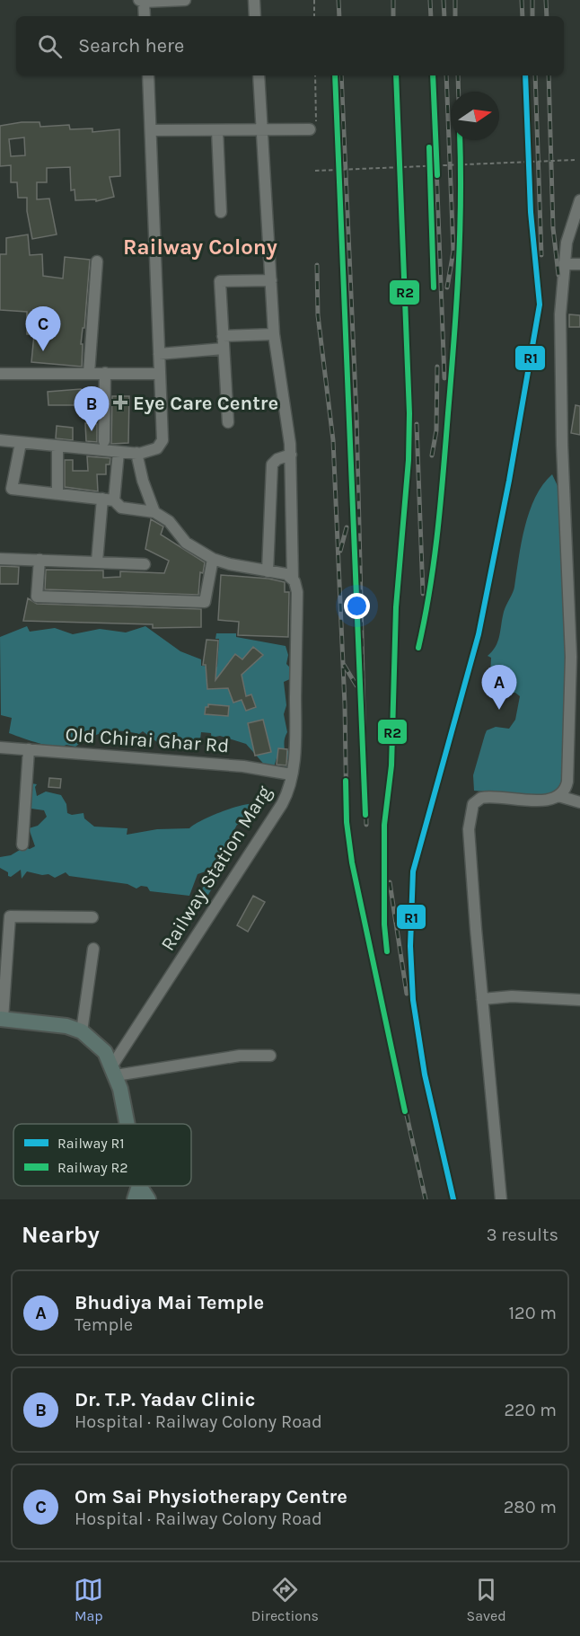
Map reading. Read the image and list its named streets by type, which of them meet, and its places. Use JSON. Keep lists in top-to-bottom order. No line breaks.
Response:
{"streets":{"street":["Old Chirai Ghar Rd","Railway Station Marg"]},"crossings":[["Old Chirai Ghar Rd","Railway Station Marg"]],"districts":["Railway Colony"],"places":{"health":["Eye Care Centre"]},"lines":["rail line R1","rail line R2"],"legend":["Railway R1","Railway R2"],"north":"right","page":{"search":"Search here","pins":["C","B","A"],"heading":["Nearby","3 results"],"list":[{"mark":"A","name":"Bhudiya Mai Temple","note":"Temple","value":"120 m"},{"mark":"B","name":"Dr. T.P. Yadav Clinic","note":"Hospital · Railway Colony Road","value":"220 m"},{"mark":"C","name":"Om Sai Physiotherapy Centre","note":"Hospital · Railway Colony Road","value":"280 m"}],"nav":["Map","Directions","Saved"]}}
